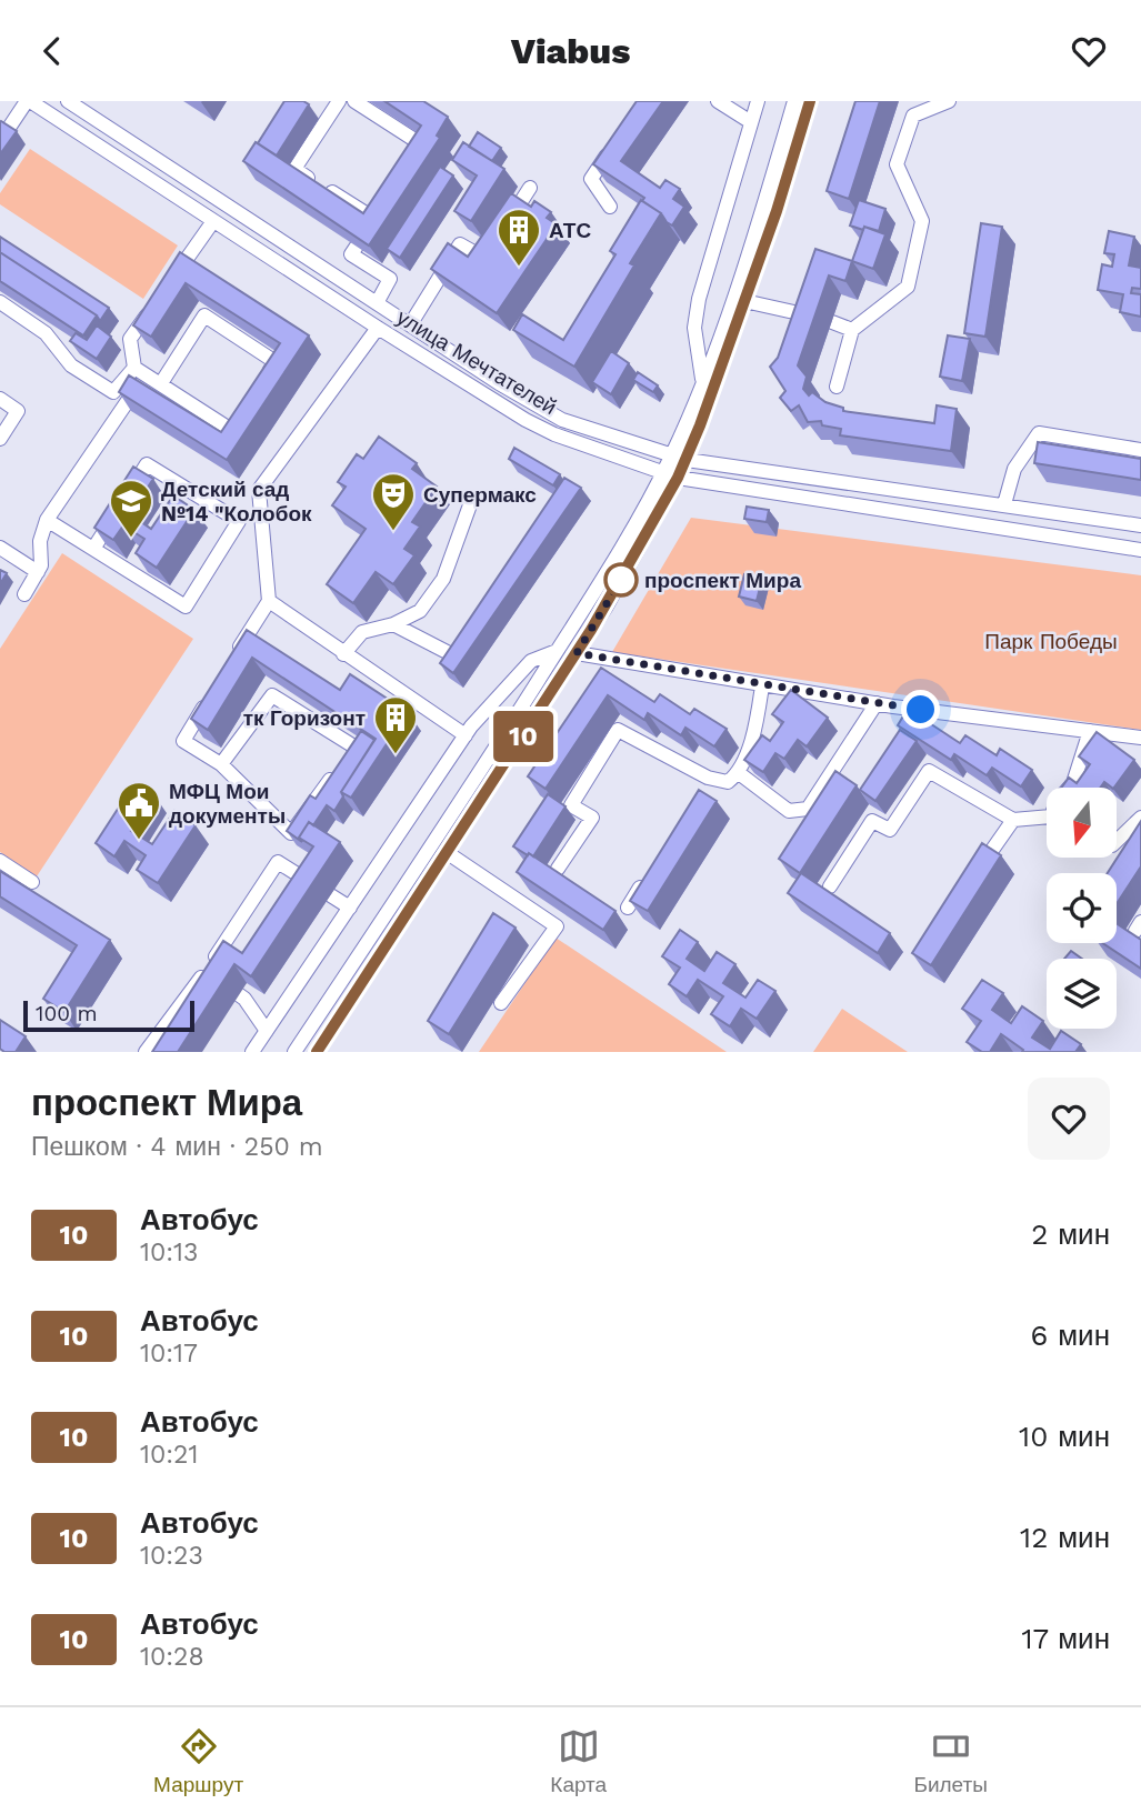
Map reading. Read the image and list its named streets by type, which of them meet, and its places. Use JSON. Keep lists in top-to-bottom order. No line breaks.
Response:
{"streets":{"street":["улица Мечтателей"]},"parks":["Парк Победы"],"places":{"building":["АТС","тк Горизонт"],"theatre":["Супермакс"],"school or university":["Детский сад №14 \"Колобок"],"other":["проспект Мира"],"public building":["МФЦ Мои документы"]},"lines":["bus line 10"],"scale_bar":"100 m","north":"bottom","page":{"header":"Viabus","on_map":"10","scale":"100 m","heading":["проспект Мира","Пешком · 4 мин · 250 m"],"list":[{"mark":"10","name":"Автобус","note":"10:13","value":"2 мин"},{"mark":"10","name":"Автобус","note":"10:17","value":"6 мин"},{"mark":"10","name":"Автобус","note":"10:21","value":"10 мин"},{"mark":"10","name":"Автобус","note":"10:23","value":"12 мин"},{"mark":"10","name":"Автобус","note":"10:28","value":"17 мин"}],"tabs":["Маршрут","Карта","Билеты"]}}
